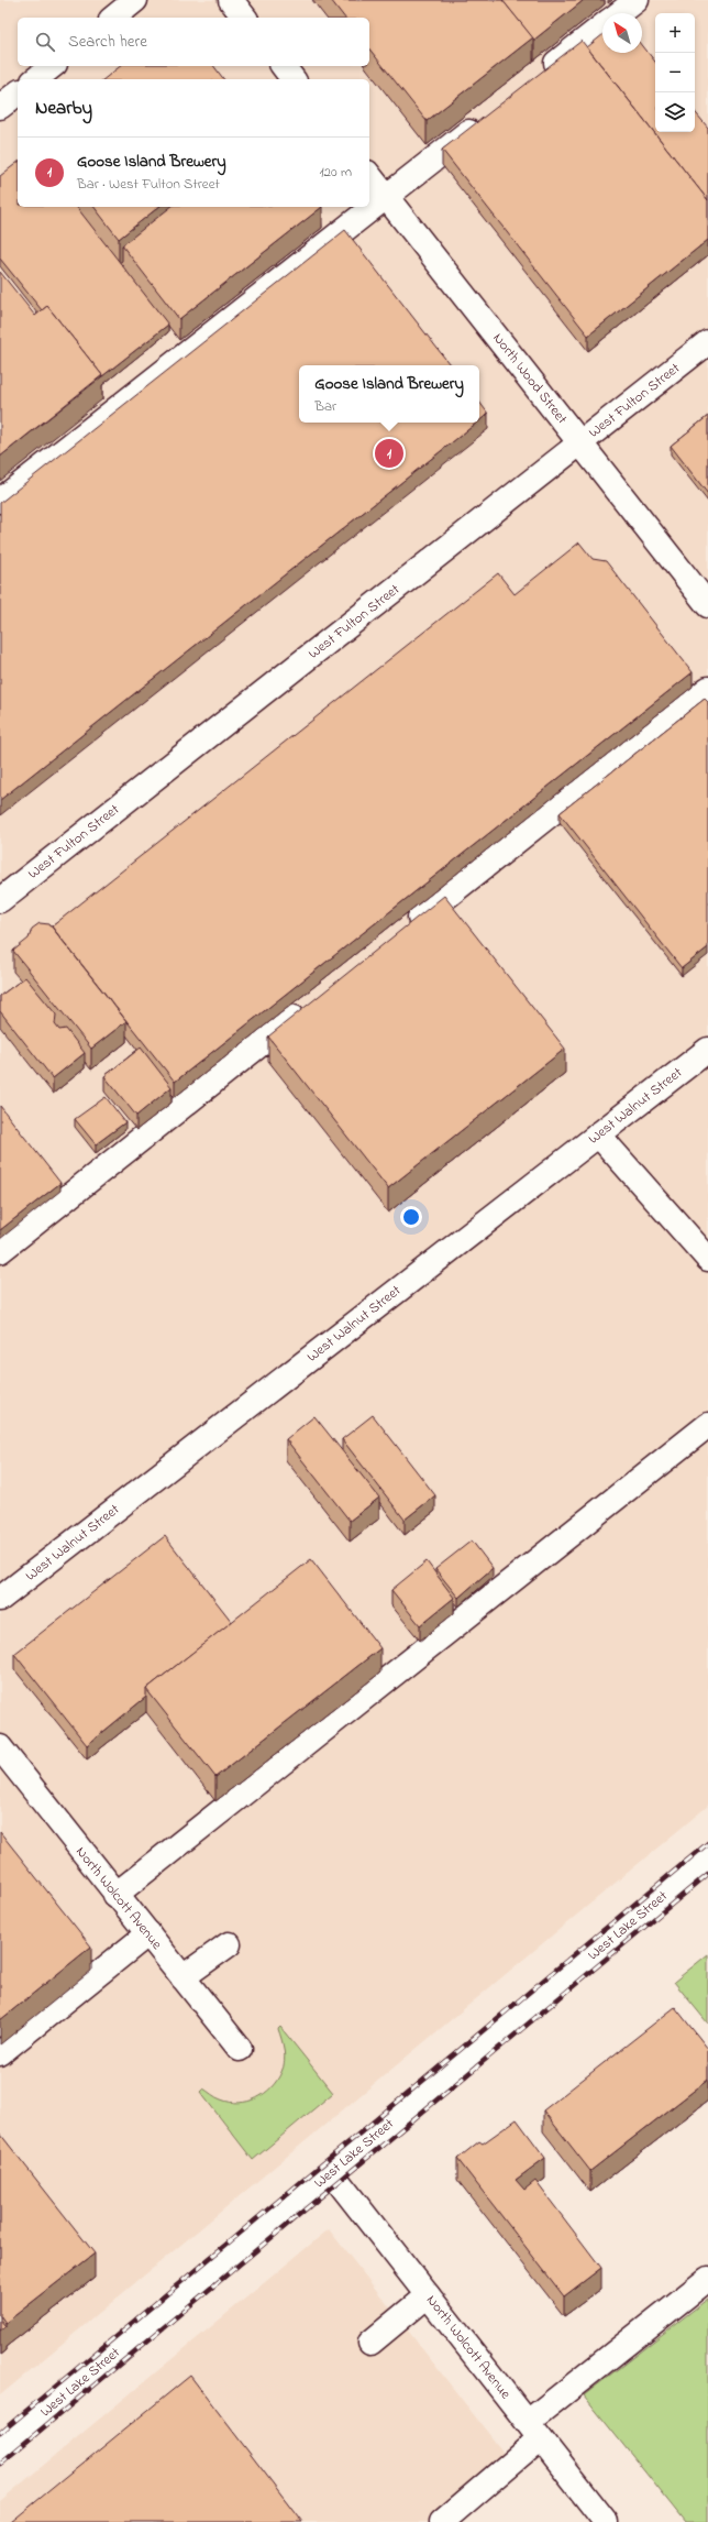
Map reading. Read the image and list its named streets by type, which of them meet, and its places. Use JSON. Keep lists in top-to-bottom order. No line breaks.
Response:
{"streets":{"street":["North Wood Street","West Fulton Street","West Walnut Street","North Wolcott Avenue","West Lake Street"]},"crossings":[["North Wood Street","West Fulton Street"],["North Wolcott Avenue","West Lake Street"]],"north":"top left","page":{"map_buttons":["+","−"],"search":"Search here","heading":"Nearby","list":[{"mark":"1","name":"Goose Island Brewery","note":"Bar · West Fulton Street","value":"120 m"}],"popup":["Goose Island Brewery","Bar"],"pins":"1"}}
